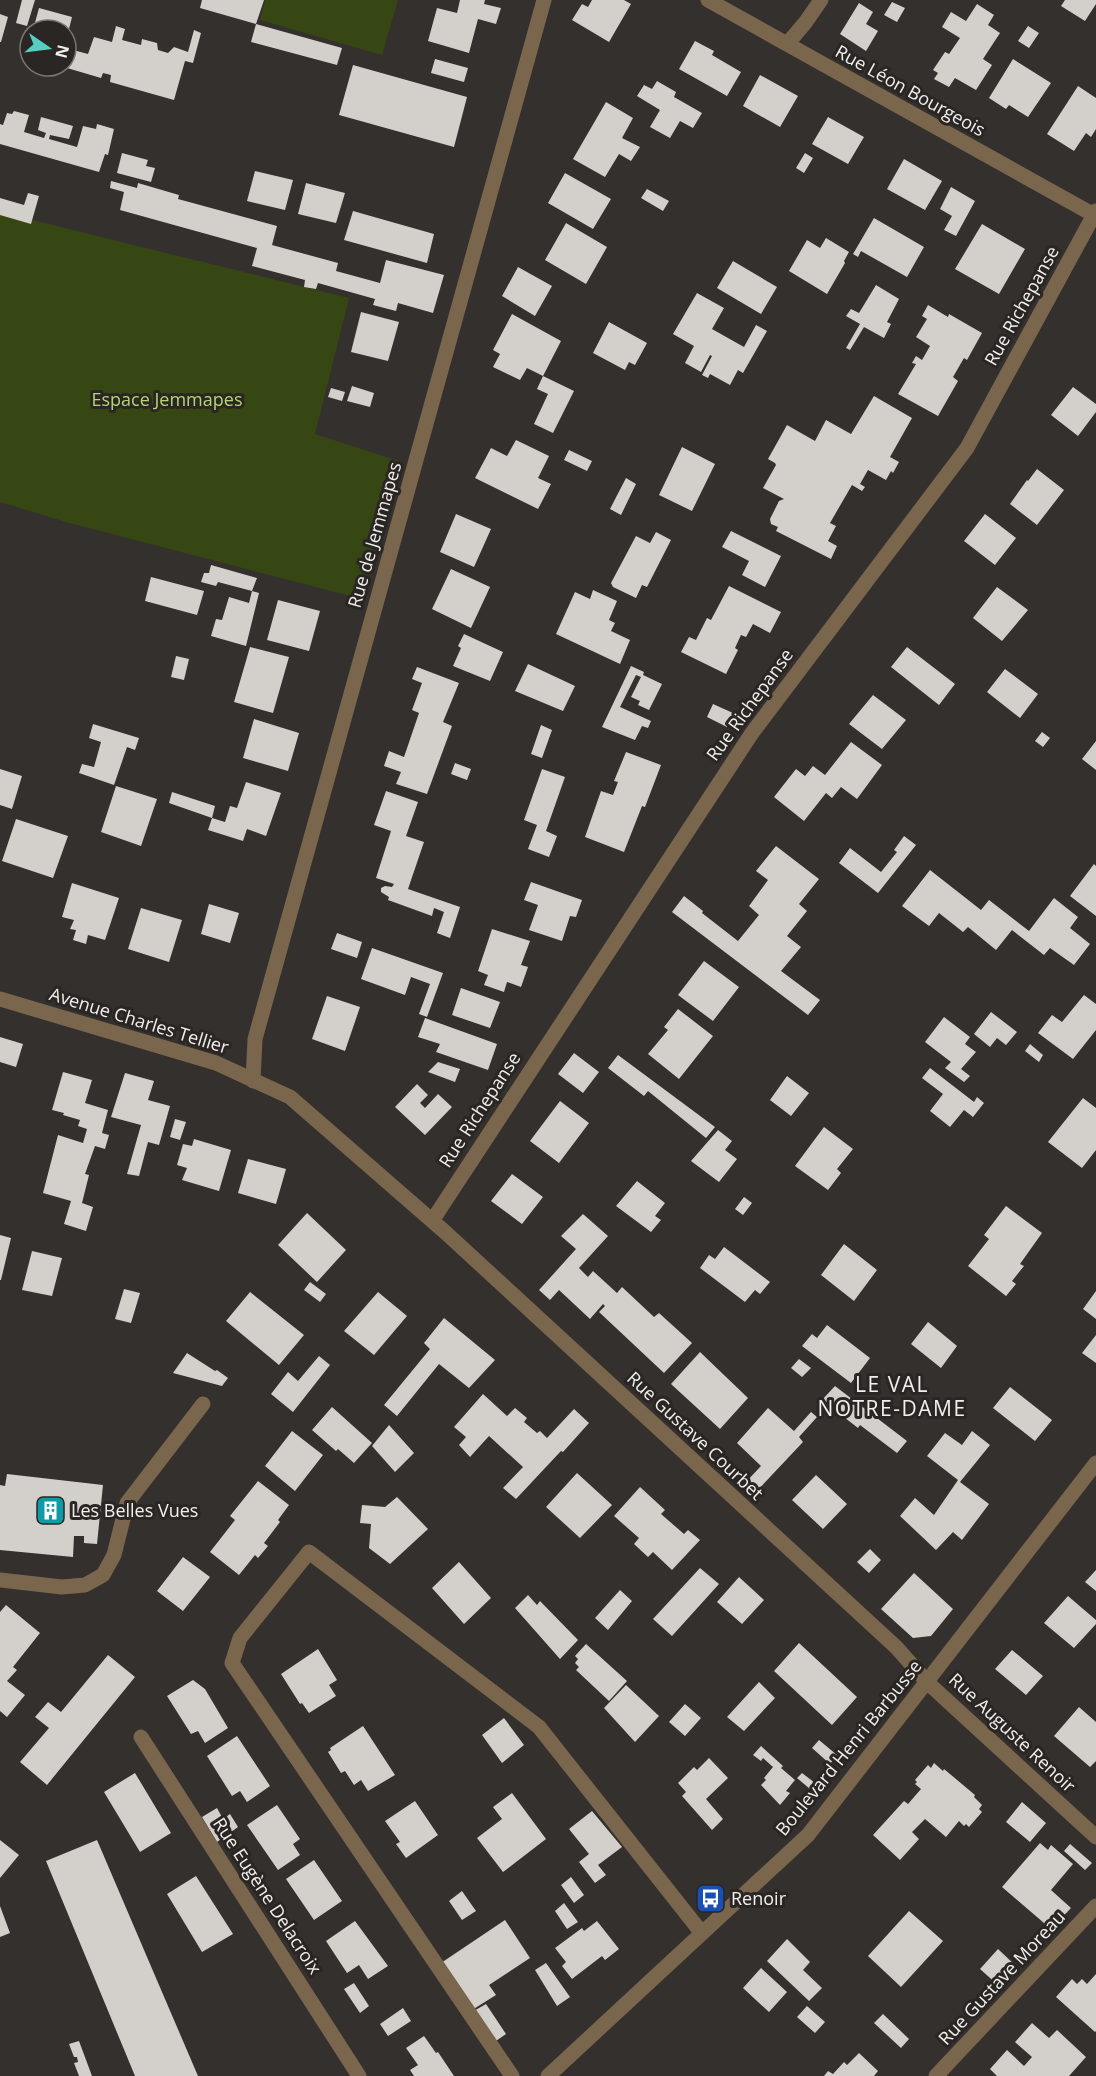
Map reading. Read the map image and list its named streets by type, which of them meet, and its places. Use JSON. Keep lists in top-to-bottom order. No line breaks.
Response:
{"streets":{"street":["Rue Léon Bourgeois","Rue Richepanse","Rue de Jemmapes","Avenue Charles Tellier","Rue Gustave Courbet","Rue Auguste Renoir","Boulevard Henri Barbusse","Rue Eugène Delacroix","Rue Gustave Moreau"]},"crossings":[["Rue Léon Bourgeois","Rue Richepanse"],["Rue Richepanse","Avenue Charles Tellier"],["Rue Richepanse","Rue Gustave Courbet"],["Rue de Jemmapes","Avenue Charles Tellier"],["Avenue Charles Tellier","Rue Gustave Courbet"],["Rue Gustave Courbet","Rue Auguste Renoir"],["Rue Gustave Courbet","Boulevard Henri Barbusse"],["Rue Auguste Renoir","Boulevard Henri Barbusse"]],"districts":["LE VAL NOTRE-DAME"],"parks":["Espace Jemmapes"],"places":{"building":["Les Belles Vues"],"bus stop":["Renoir"]},"north":"right"}
